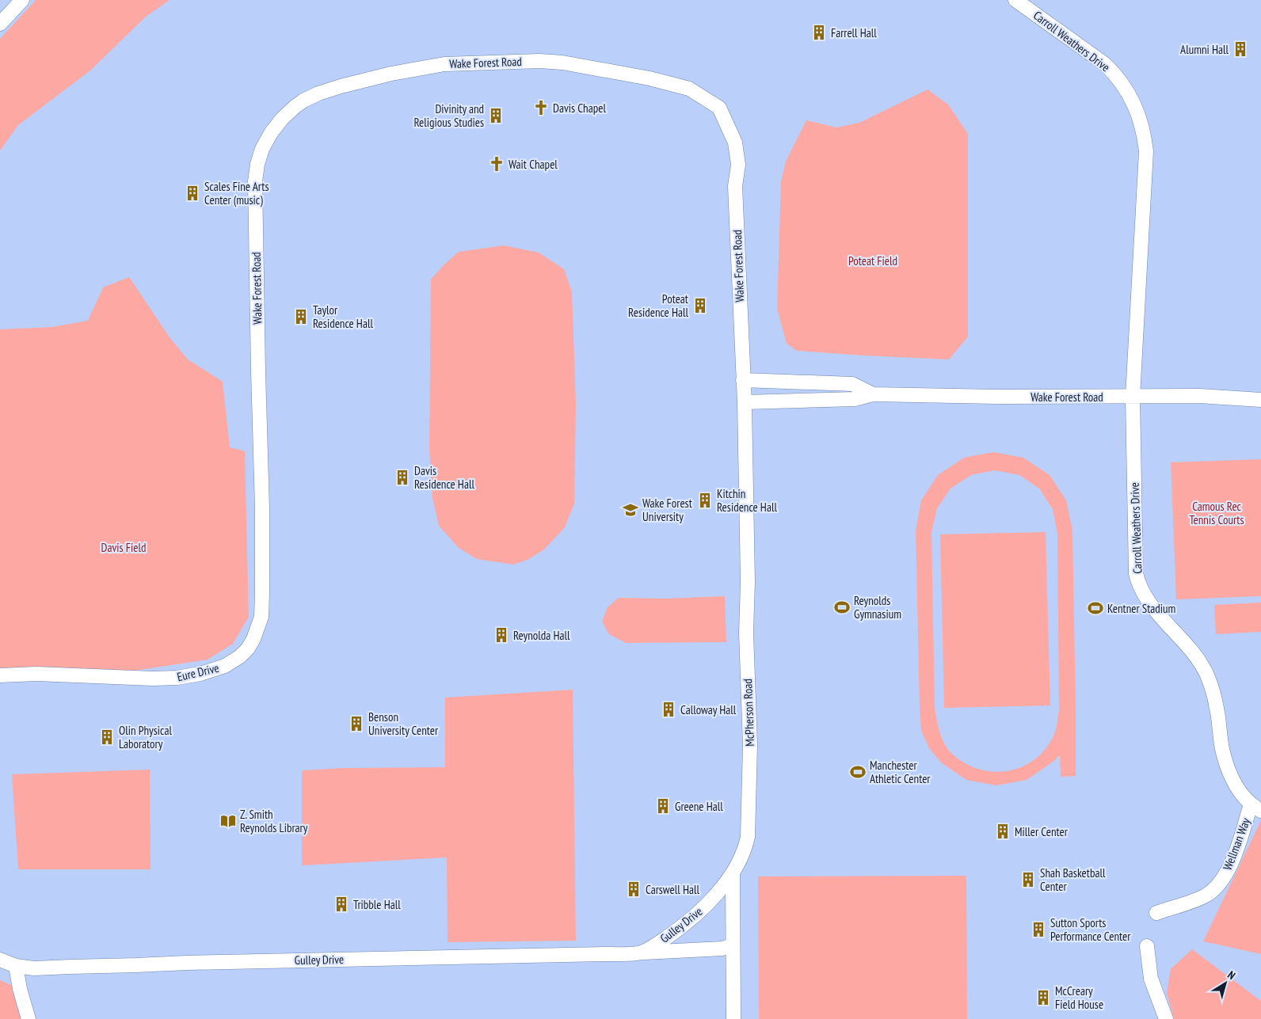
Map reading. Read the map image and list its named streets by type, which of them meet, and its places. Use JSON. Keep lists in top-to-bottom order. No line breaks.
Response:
{"streets":{"street":["Carroll Weathers Drive","Wake Forest Road","Eure Drive","McPherson Road","Wellman Way","Gulley Drive"]},"crossings":[["Carroll Weathers Drive","Wake Forest Road"],["Carroll Weathers Drive","Wellman Way"],["Wake Forest Road","Eure Drive"],["Wake Forest Road","McPherson Road"],["McPherson Road","Gulley Drive"]],"parks":["Poteat Field","Camous Rec Tennis Courts","Davis Field"],"places":{"building":["Farrell Hall","Alumni Hall","Divinity and Religious Studies","Scales Fine Arts Center (music)","Poteat Residence Hall","Taylor Residence Hall","Davis Residence Hall","Kitchin Residence Hall","Reynolda Hall","Calloway Hall","Benson University Center","Olin Physical Laboratory","Greene Hall","Miller Center","Shah Basketball Center","Carswell Hall","Tribble Hall","Sutton Sports Performance Center","McCreary Field House"],"church":["Davis Chapel","Wait Chapel"],"school or university":["Wake Forest University"],"sports":["Reynolds Gymnasium","Kentner Stadium","Manchester Athletic Center"],"library":["Z. Smith Reynolds Library"]},"north":"top right"}
